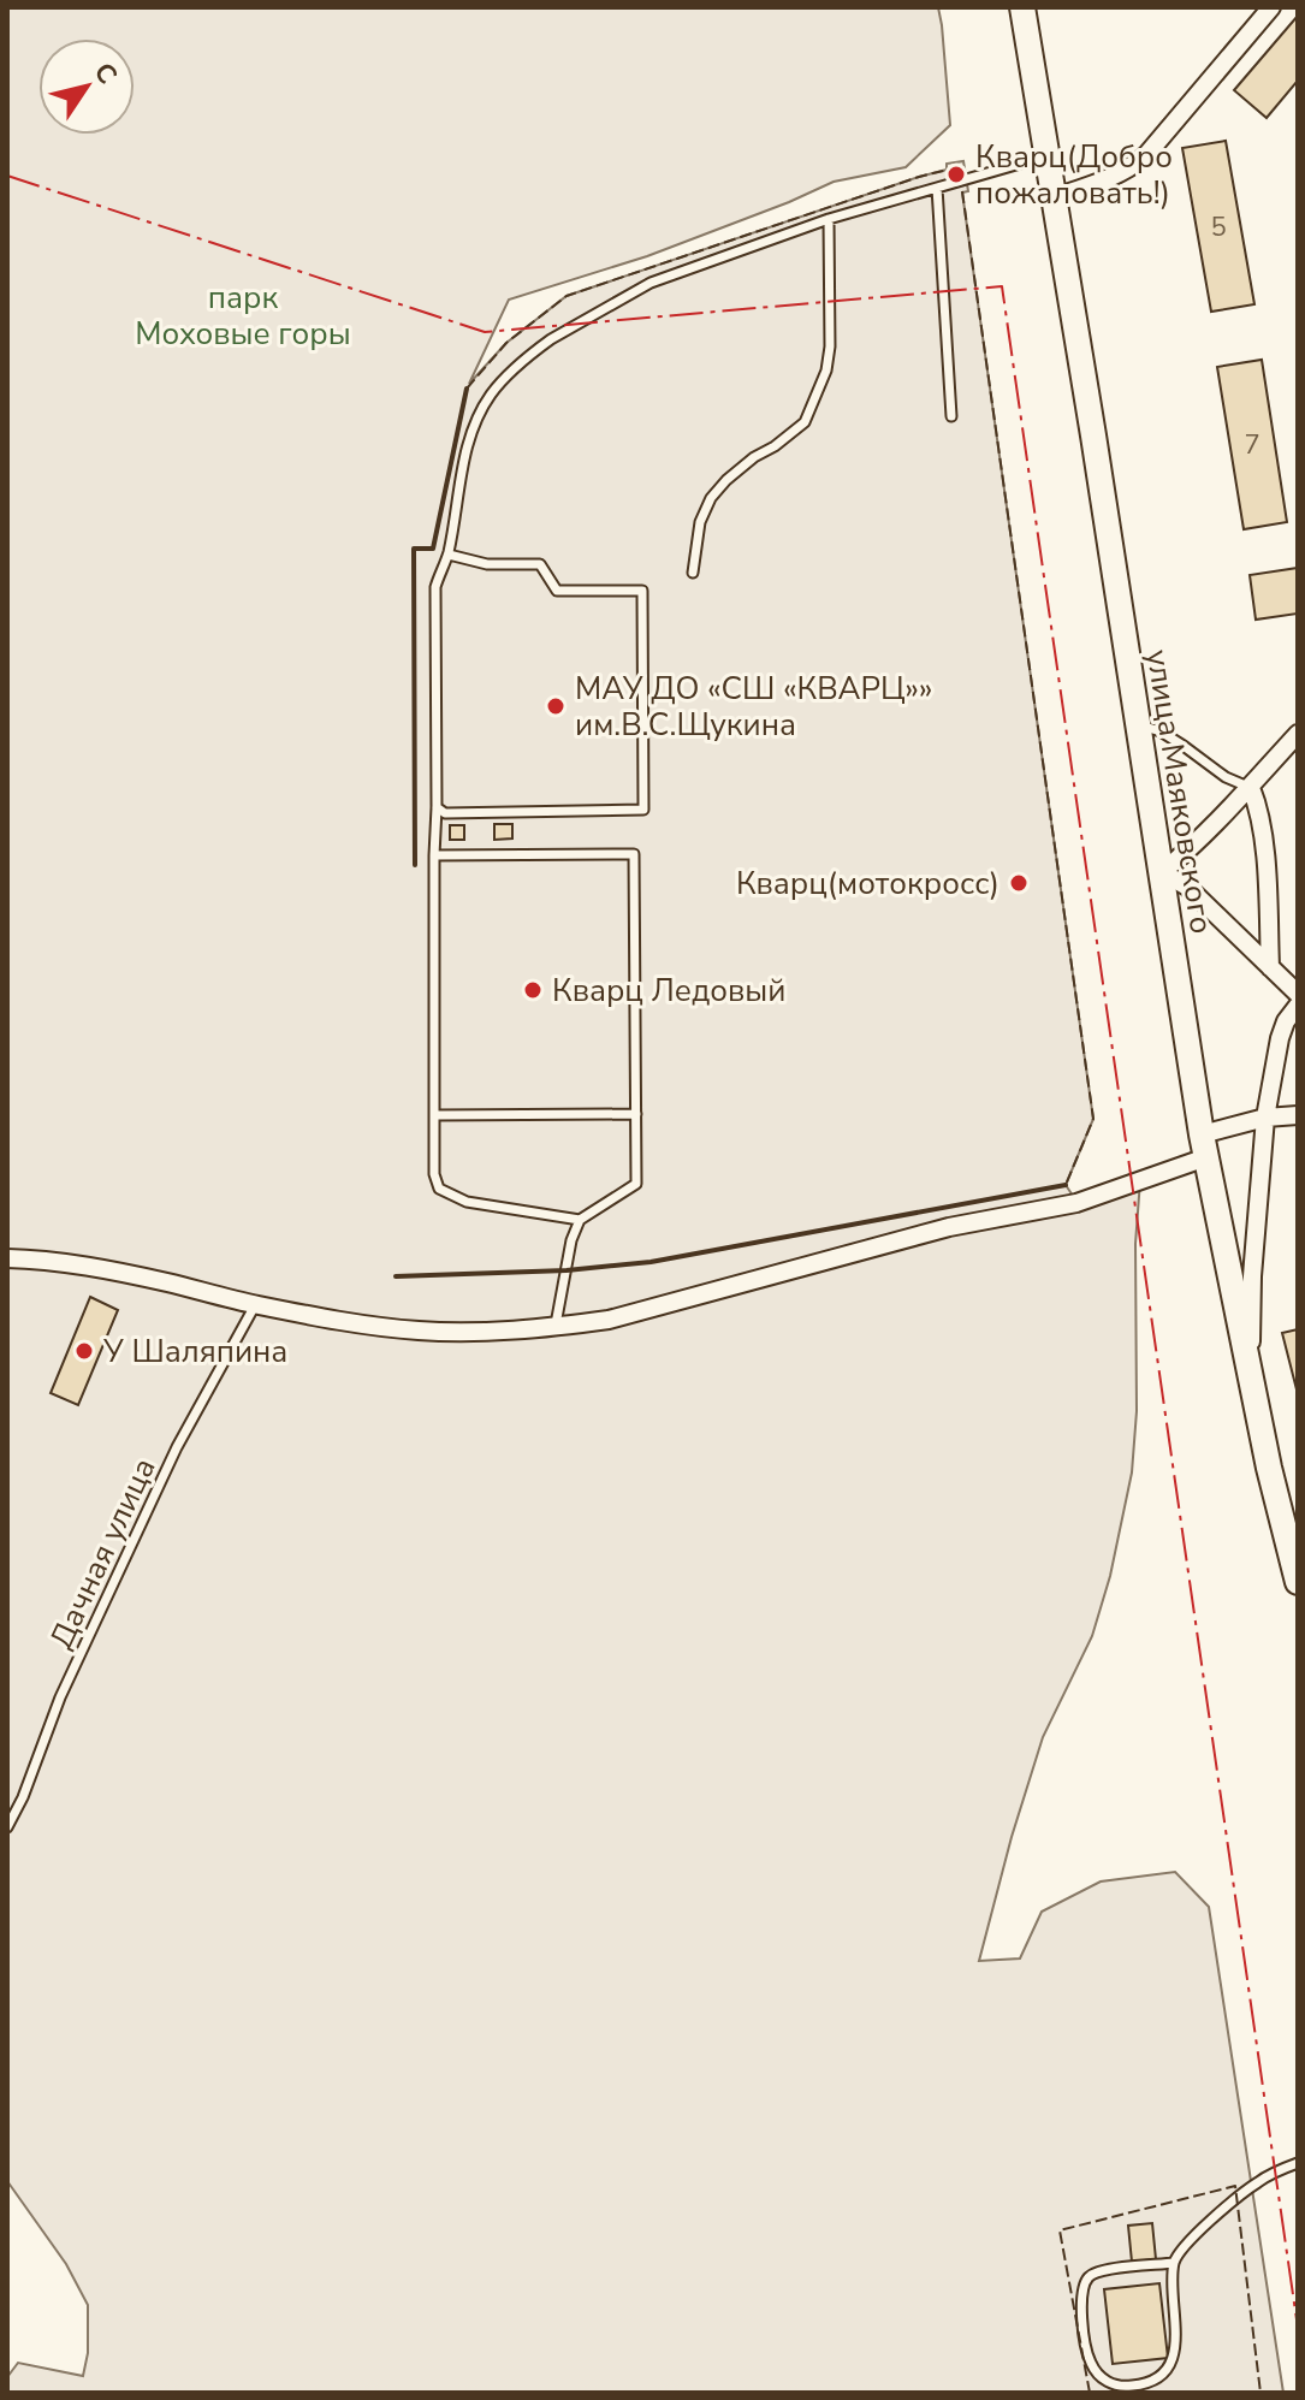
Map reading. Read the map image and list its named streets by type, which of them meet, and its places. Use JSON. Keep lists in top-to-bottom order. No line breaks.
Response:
{"streets":{"main road":["улица Маяковского"],"lane":["Дачная улица"]},"parks":["парк Моховые горы"],"places":["Кварц(Добро пожаловать!)","МАУ ДО «СШ «КВАРЦ»» им.В.С.Щукина","Кварц(мотокросс)","Кварц Ледовый","У Шаляпина"],"house_numbers":["5","7"],"north":"top right"}
